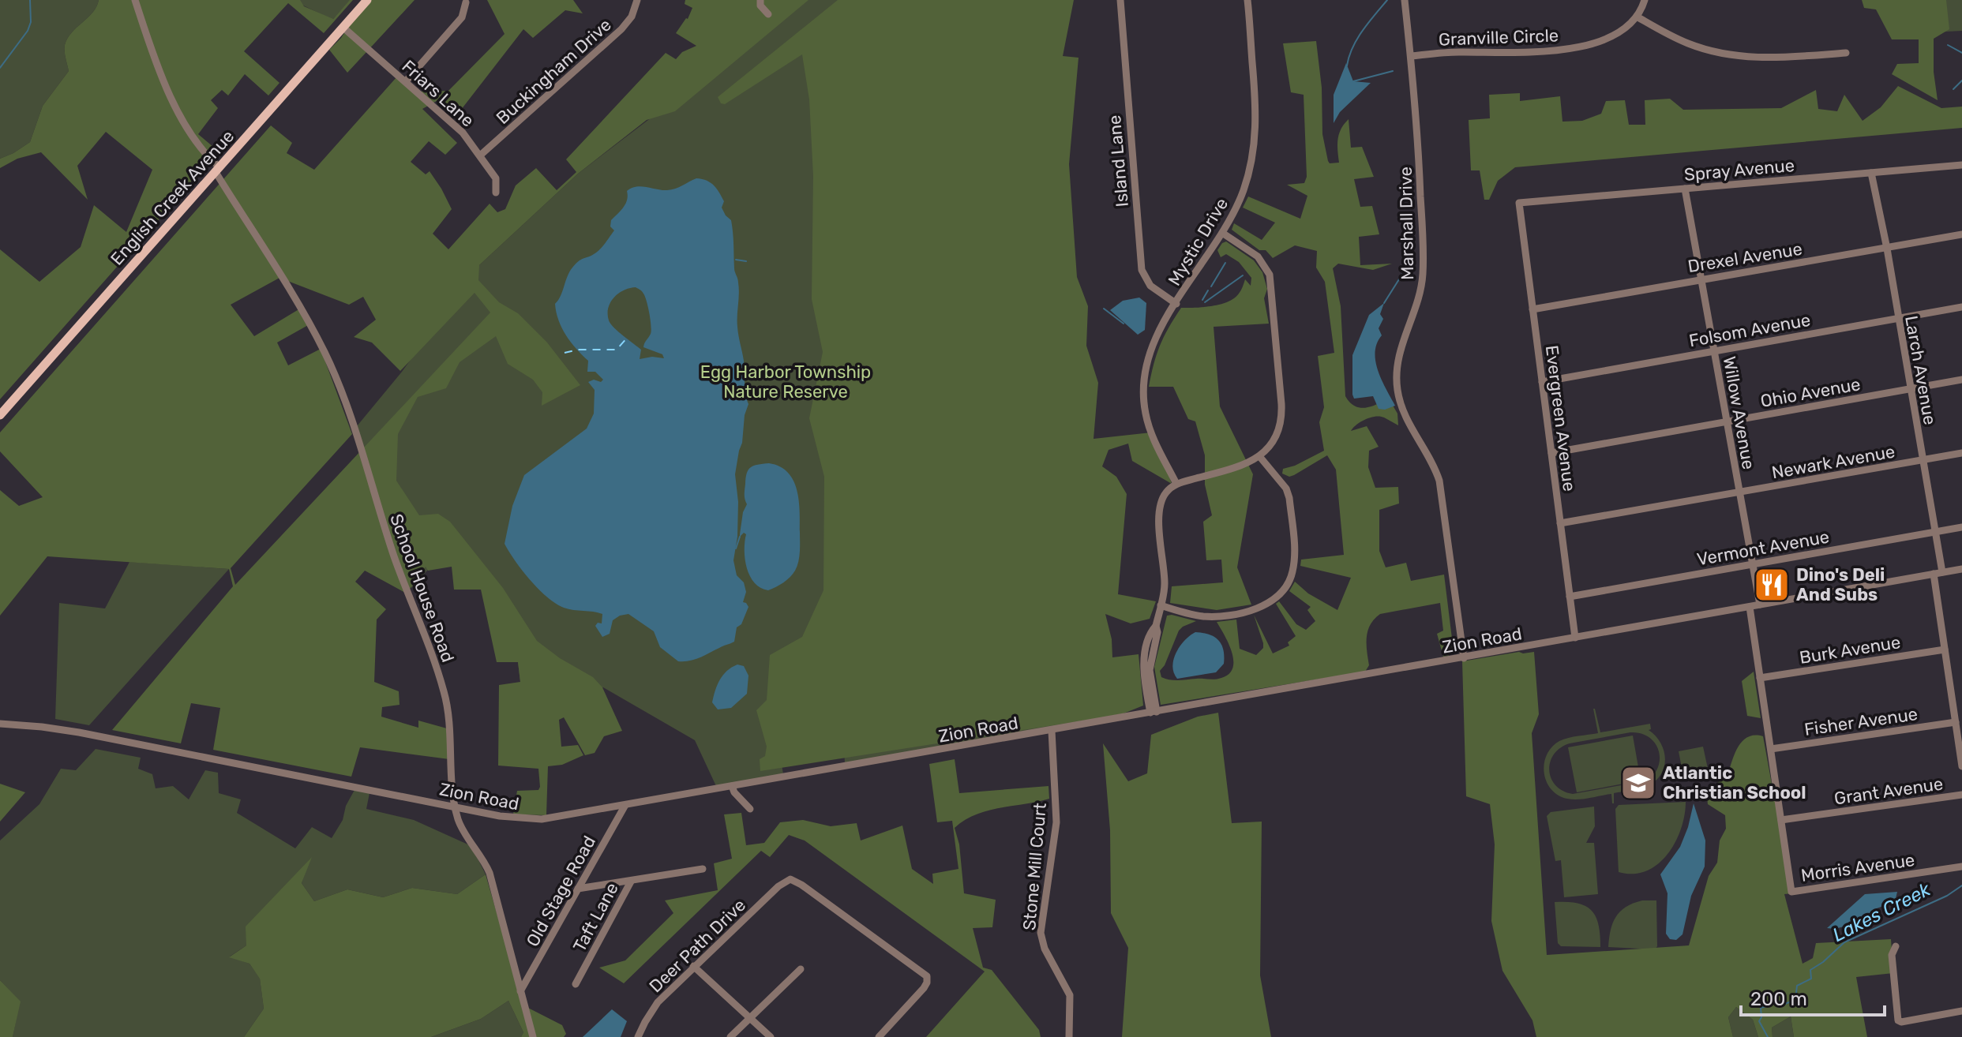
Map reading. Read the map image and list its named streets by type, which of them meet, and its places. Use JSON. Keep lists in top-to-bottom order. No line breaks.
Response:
{"streets":{"main road":["English Creek Avenue"],"street":["Granville Circle","Buckingham Drive","Friars Lane","Island Lane","Spray Avenue","Marshall Drive","Mystic Drive","Drexel Avenue","Folsom Avenue","Larch Avenue","Ohio Avenue","Willow Avenue","Evergreen Avenue","Newark Avenue","Vermont Avenue","School House Road","Zion Road","Burk Avenue","Fisher Avenue","Grant Avenue","Stone Mill Court","Morris Avenue","Old Stage Road","Taft Lane","Deer Path Drive"]},"crossings":[["Granville Circle","Marshall Drive"],["Buckingham Drive","Friars Lane"],["Friars Lane","English Creek Avenue"],["Island Lane","Mystic Drive"],["Spray Avenue","Larch Avenue"],["Spray Avenue","Willow Avenue"],["Spray Avenue","Evergreen Avenue"],["English Creek Avenue","School House Road"],["Marshall Drive","Zion Road"],["Drexel Avenue","Larch Avenue"],["Drexel Avenue","Willow Avenue"],["Drexel Avenue","Evergreen Avenue"],["Folsom Avenue","Larch Avenue"],["Folsom Avenue","Willow Avenue"],["Folsom Avenue","Evergreen Avenue"],["Larch Avenue","Ohio Avenue"],["Larch Avenue","Newark Avenue"],["Larch Avenue","Vermont Avenue"],["Larch Avenue","Zion Road"],["Larch Avenue","Burk Avenue"],["Larch Avenue","Fisher Avenue"],["Ohio Avenue","Willow Avenue"],["Ohio Avenue","Evergreen Avenue"],["Willow Avenue","Newark Avenue"],["Willow Avenue","Vermont Avenue"],["Willow Avenue","Zion Road"],["Evergreen Avenue","Newark Avenue"],["Evergreen Avenue","Vermont Avenue"],["Evergreen Avenue","Zion Road"],["School House Road","Zion Road"],["School House Road","Old Stage Road"],["Zion Road","Stone Mill Court"],["Zion Road","Morris Avenue"],["Zion Road","Old Stage Road"],["Burk Avenue","Morris Avenue"],["Fisher Avenue","Morris Avenue"],["Grant Avenue","Morris Avenue"]],"water":["Lakes Creek"],"parks":["Egg Harbor Township Nature Reserve"],"places":{"restaurant":["Dino's Deli And Subs"],"school or university":["Atlantic Christian School"]},"scale_bar":"200 m"}
